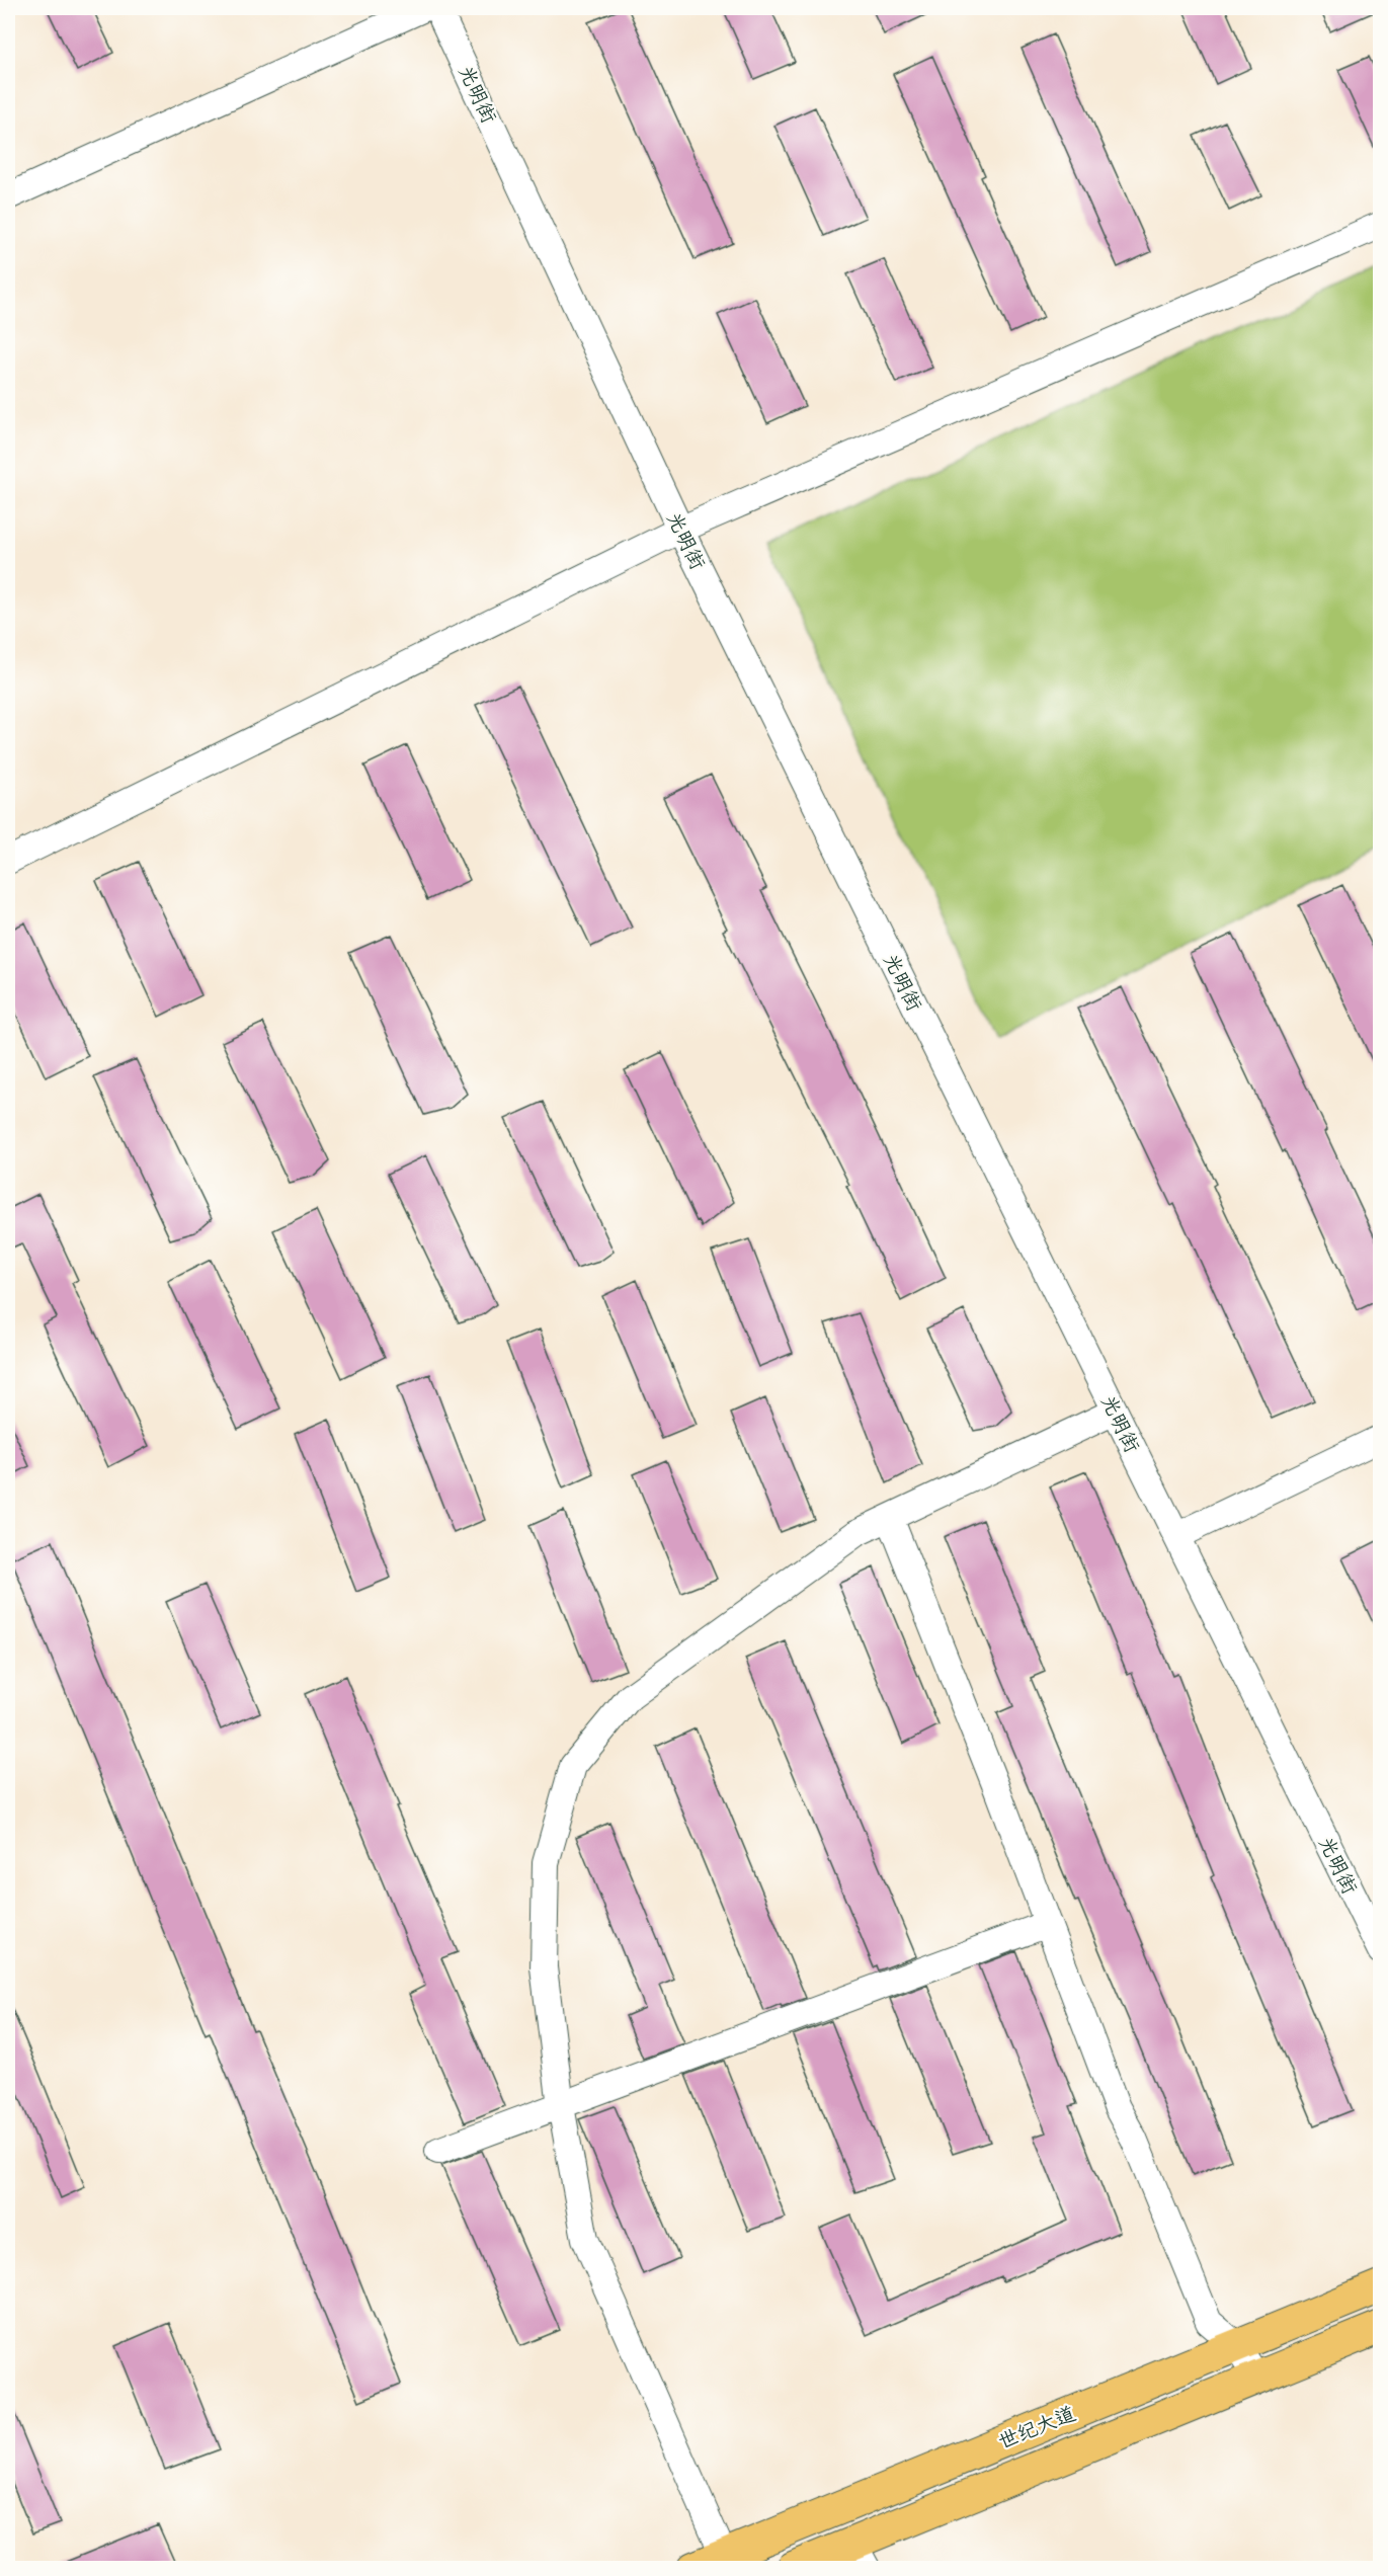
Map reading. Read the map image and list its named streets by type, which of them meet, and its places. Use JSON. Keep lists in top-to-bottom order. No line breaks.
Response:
{"streets":{"main road":["世纪大道"],"street":["光明街"]}}
